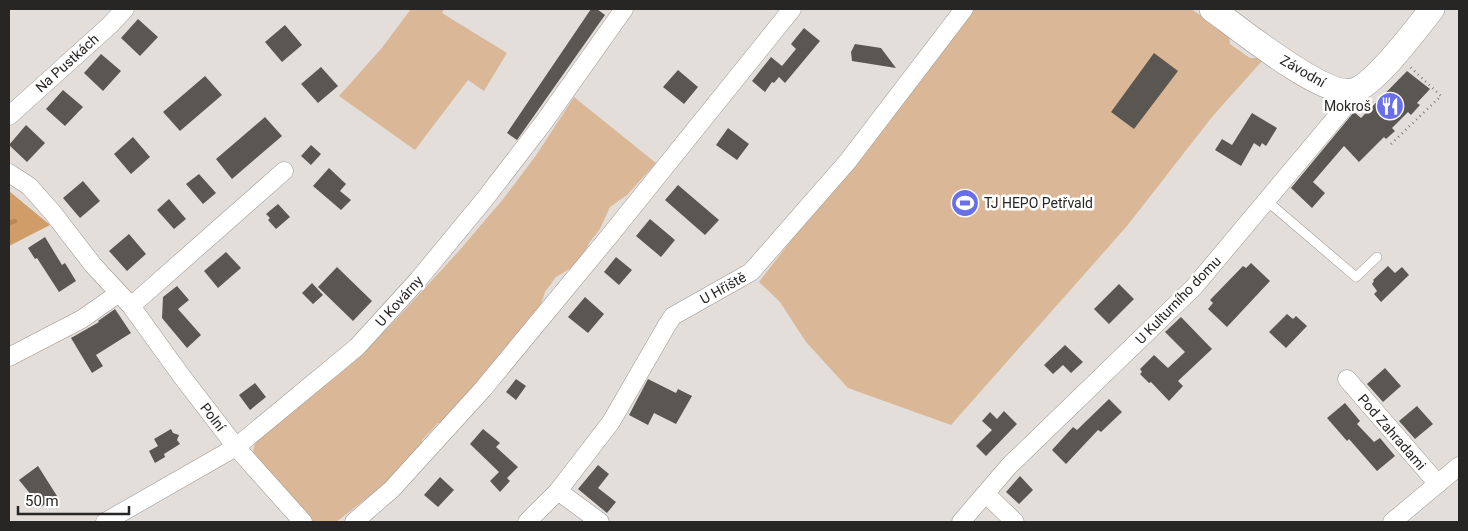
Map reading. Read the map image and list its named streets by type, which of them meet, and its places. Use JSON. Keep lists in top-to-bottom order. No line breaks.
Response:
{"streets":{"street":["Na Pustkách","Závodní","U Hřiště","U Kulturního domu","U Kovárny","Polní","Pod Zahradami"]},"crossings":[["Závodní","U Kulturního domu"],["U Kovárny","Polní"]],"places":{"restaurant":["Mokroš"],"sports":["TJ HEPO Petřvald"]},"scale_bar":"50 m"}
